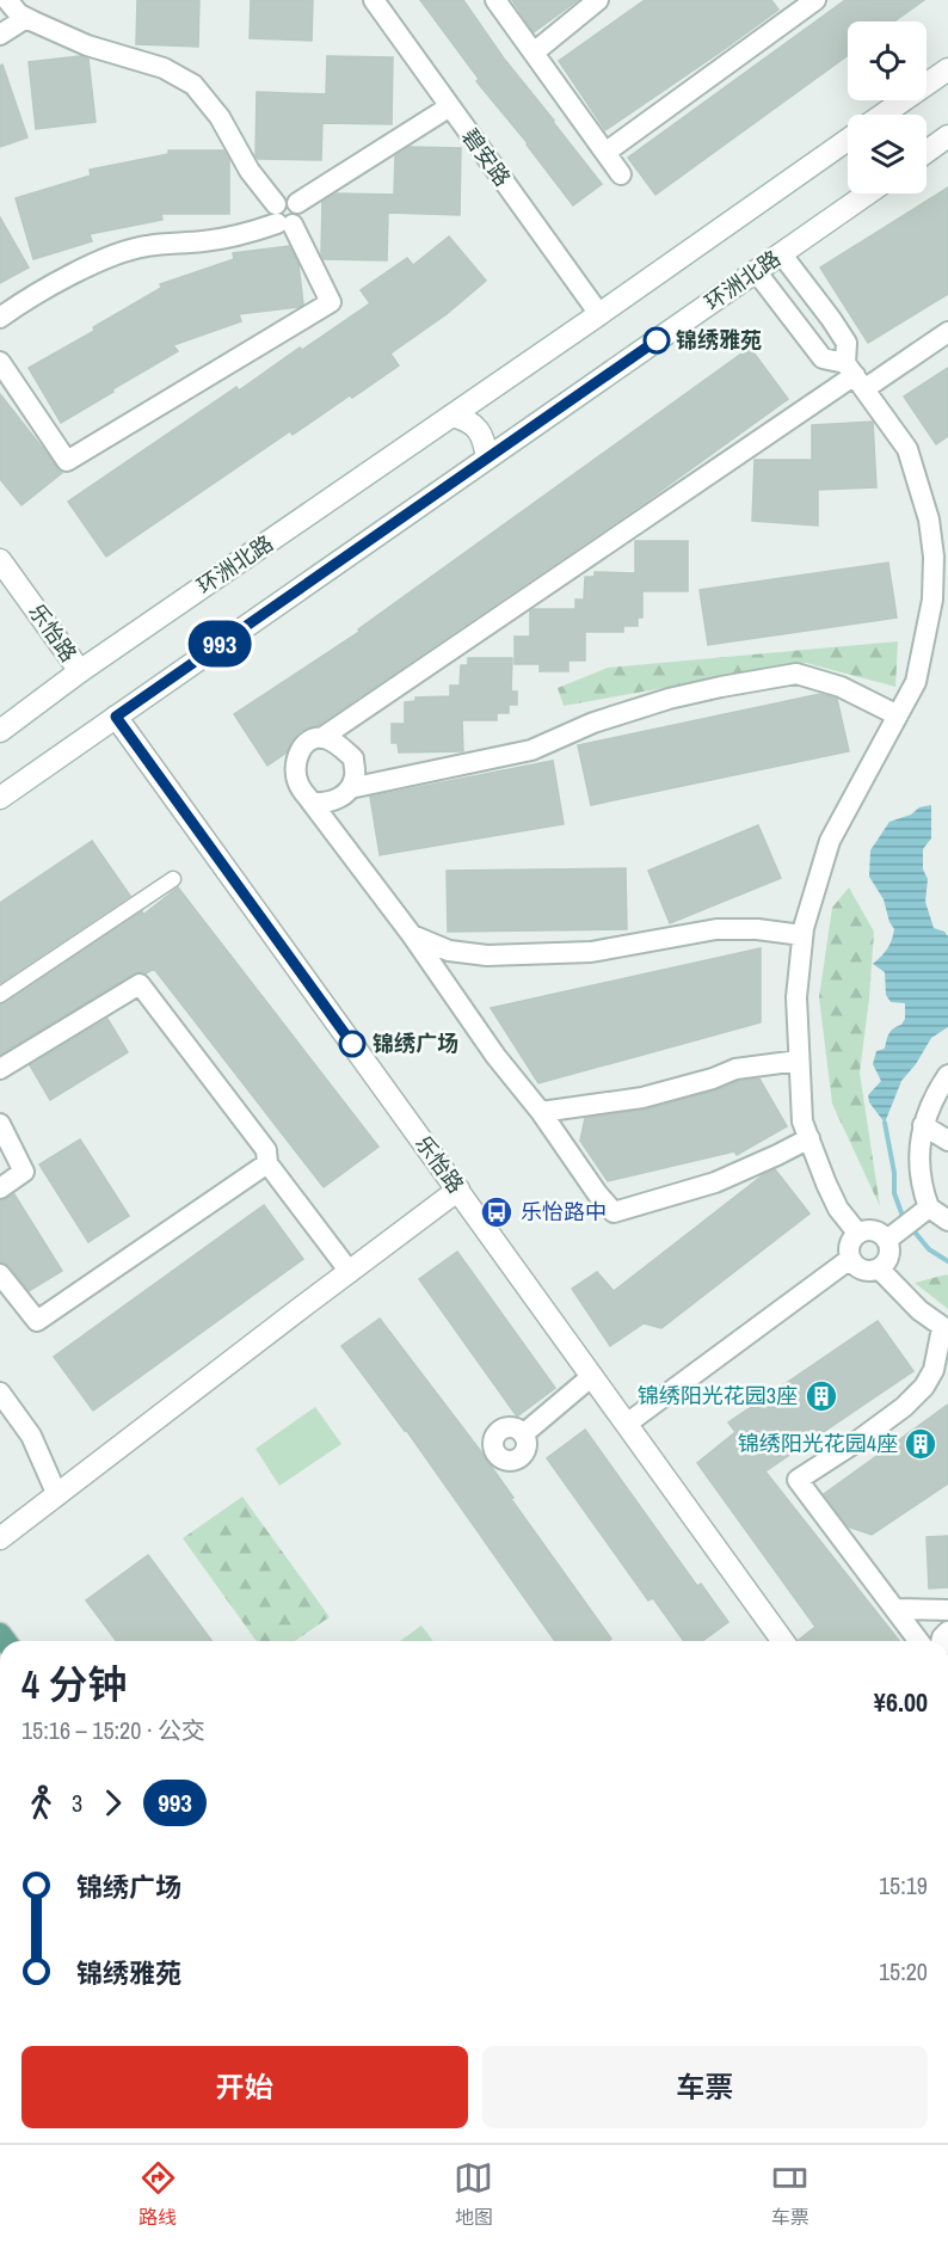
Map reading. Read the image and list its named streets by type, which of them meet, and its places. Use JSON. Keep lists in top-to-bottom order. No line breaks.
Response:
{"streets":{"main road":["环洲北路","乐怡路"],"street":["碧安路"]},"crossings":[["碧安路","环洲北路"],["环洲北路","乐怡路"]],"places":{"other":["锦绣雅苑","锦绣广场"],"bus stop":["乐怡路中"],"building":["锦绣阳光花园3座","锦绣阳光花园4座"]},"lines":["bus line 993"],"page":{"on_map":"993","heading":["4 分钟","15:16 – 15:20 · 公交","¥6.00"],"legs":["3","993"],"list":[{"name":"锦绣广场","value":"15:19"},{"name":"锦绣雅苑","value":"15:20"}],"buttons":["开始","车票"],"tabs":["路线","地图","车票"]}}
